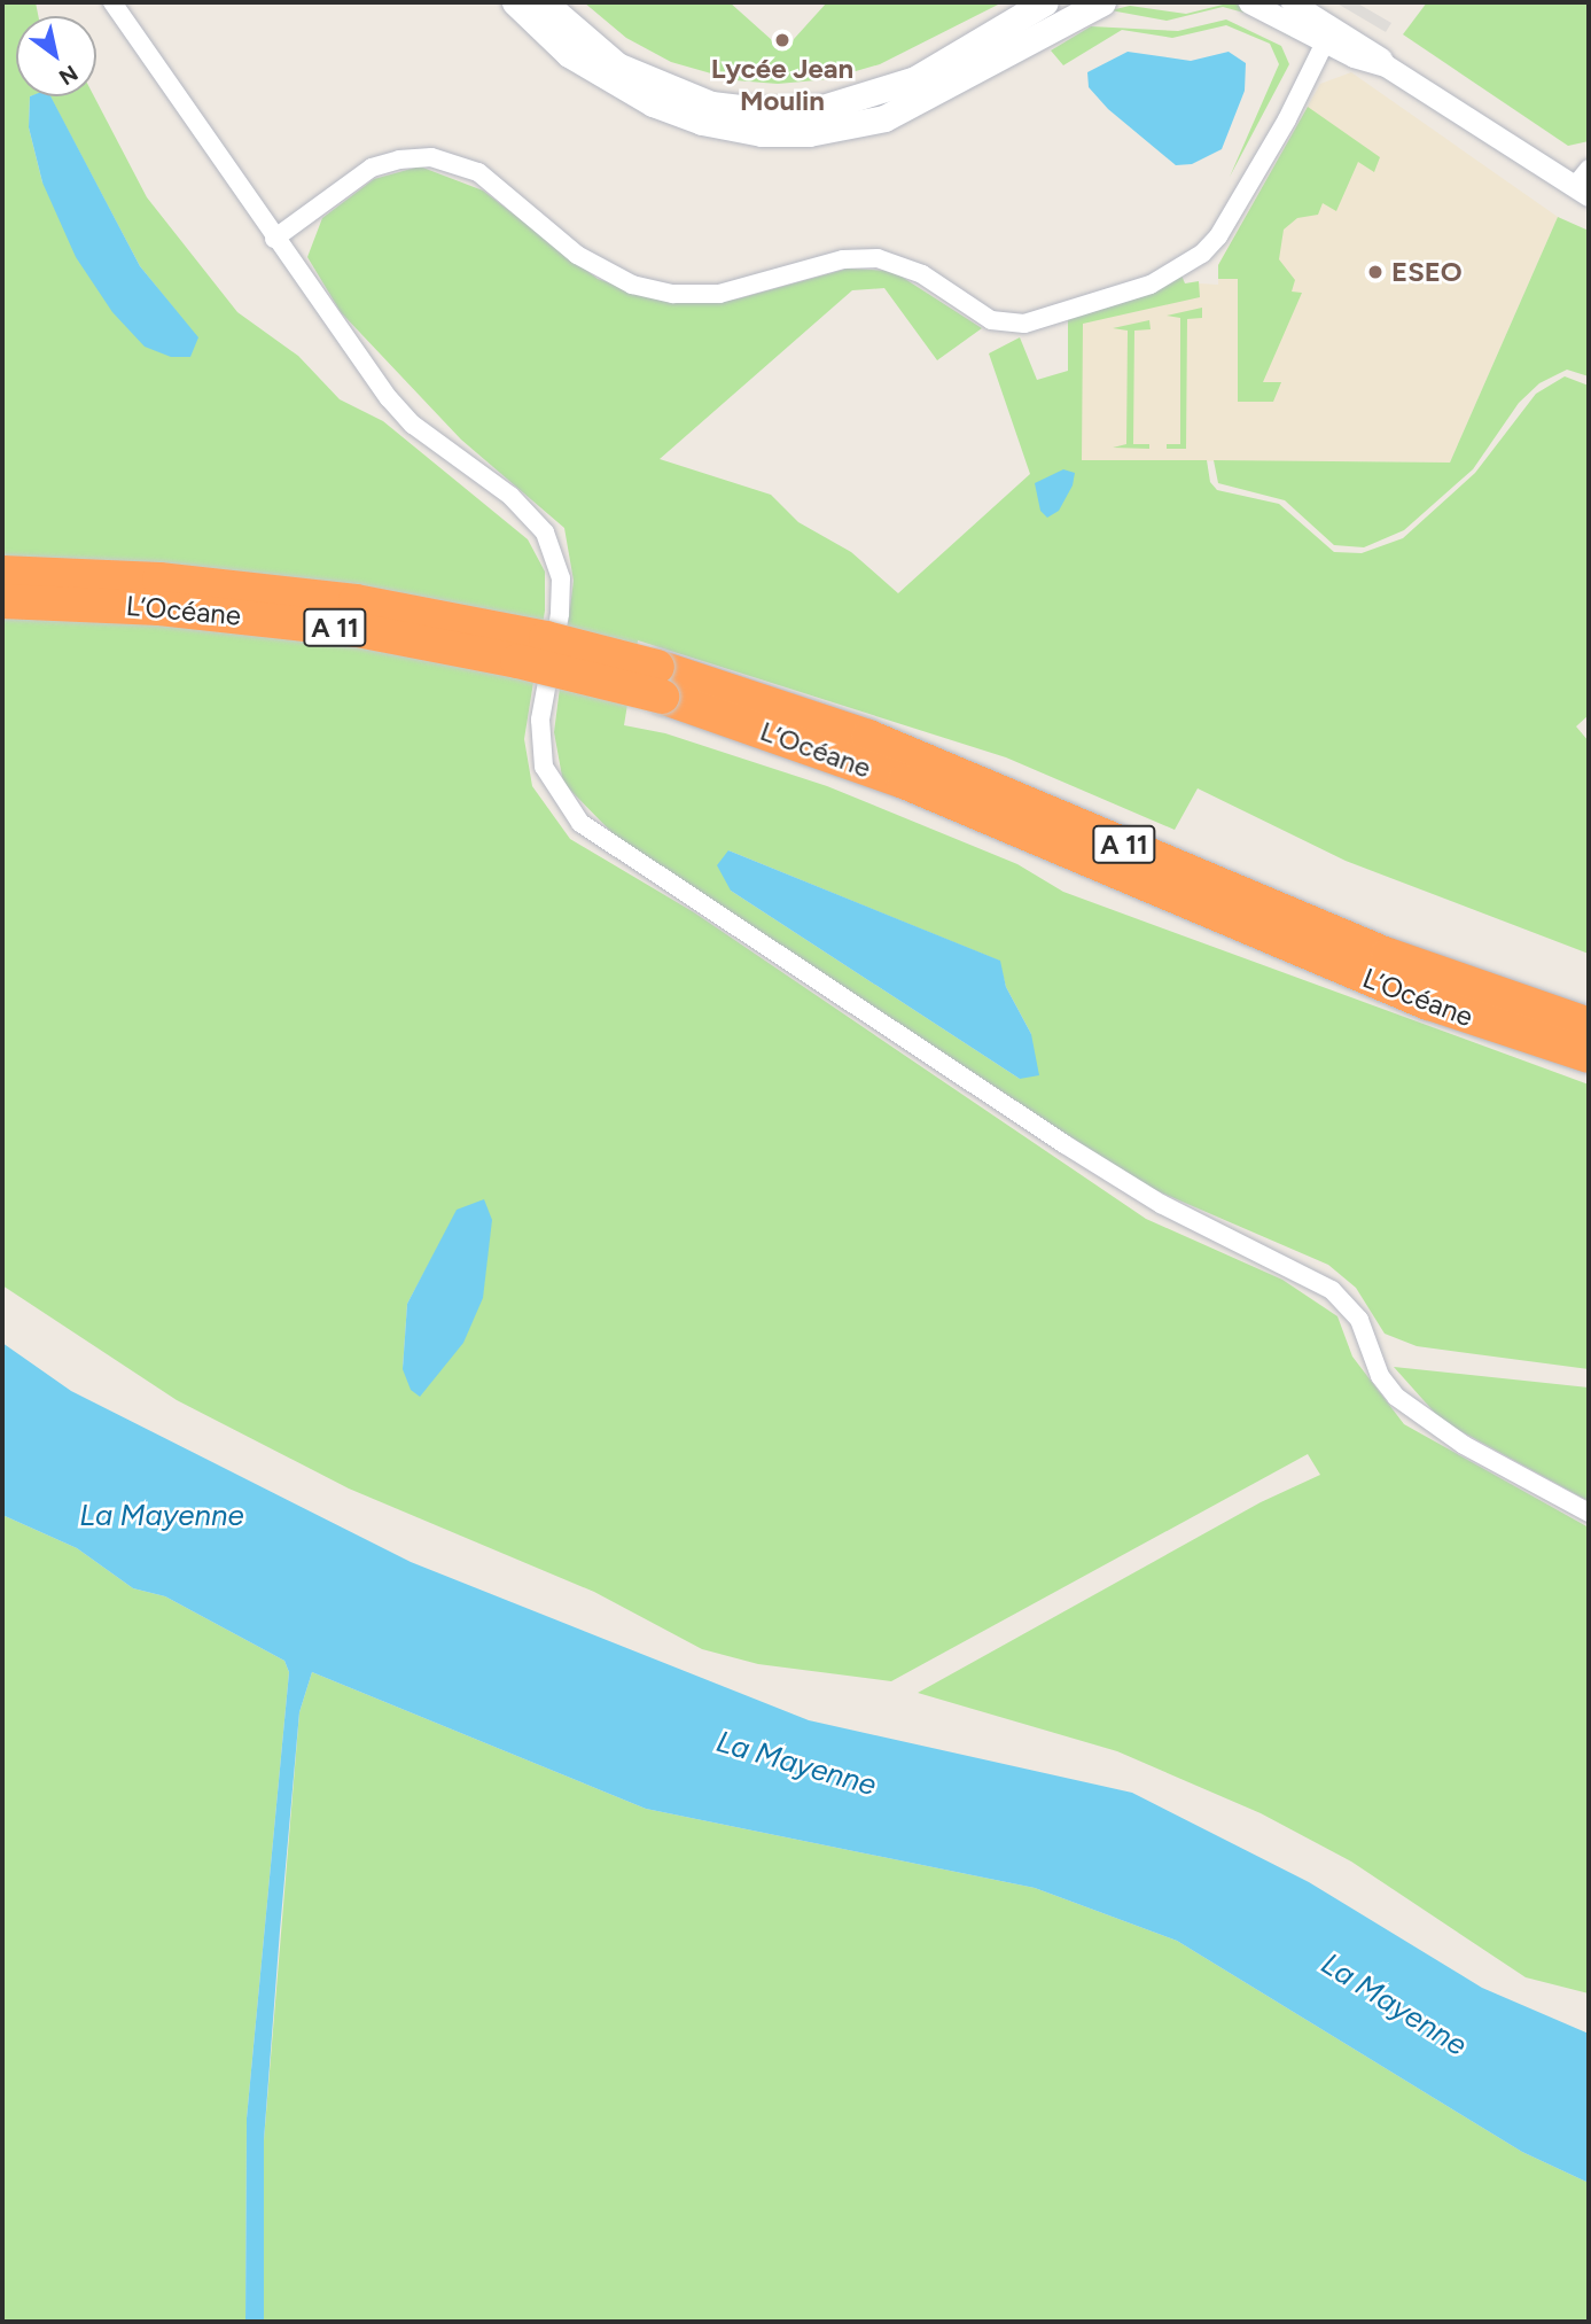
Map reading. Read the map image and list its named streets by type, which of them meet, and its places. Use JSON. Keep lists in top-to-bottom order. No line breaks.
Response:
{"streets":{"highway":["L’Océane","A 11"]},"water":["La Mayenne"],"places":["Lycée Jean Moulin","ESEO"],"north":"bottom right"}
